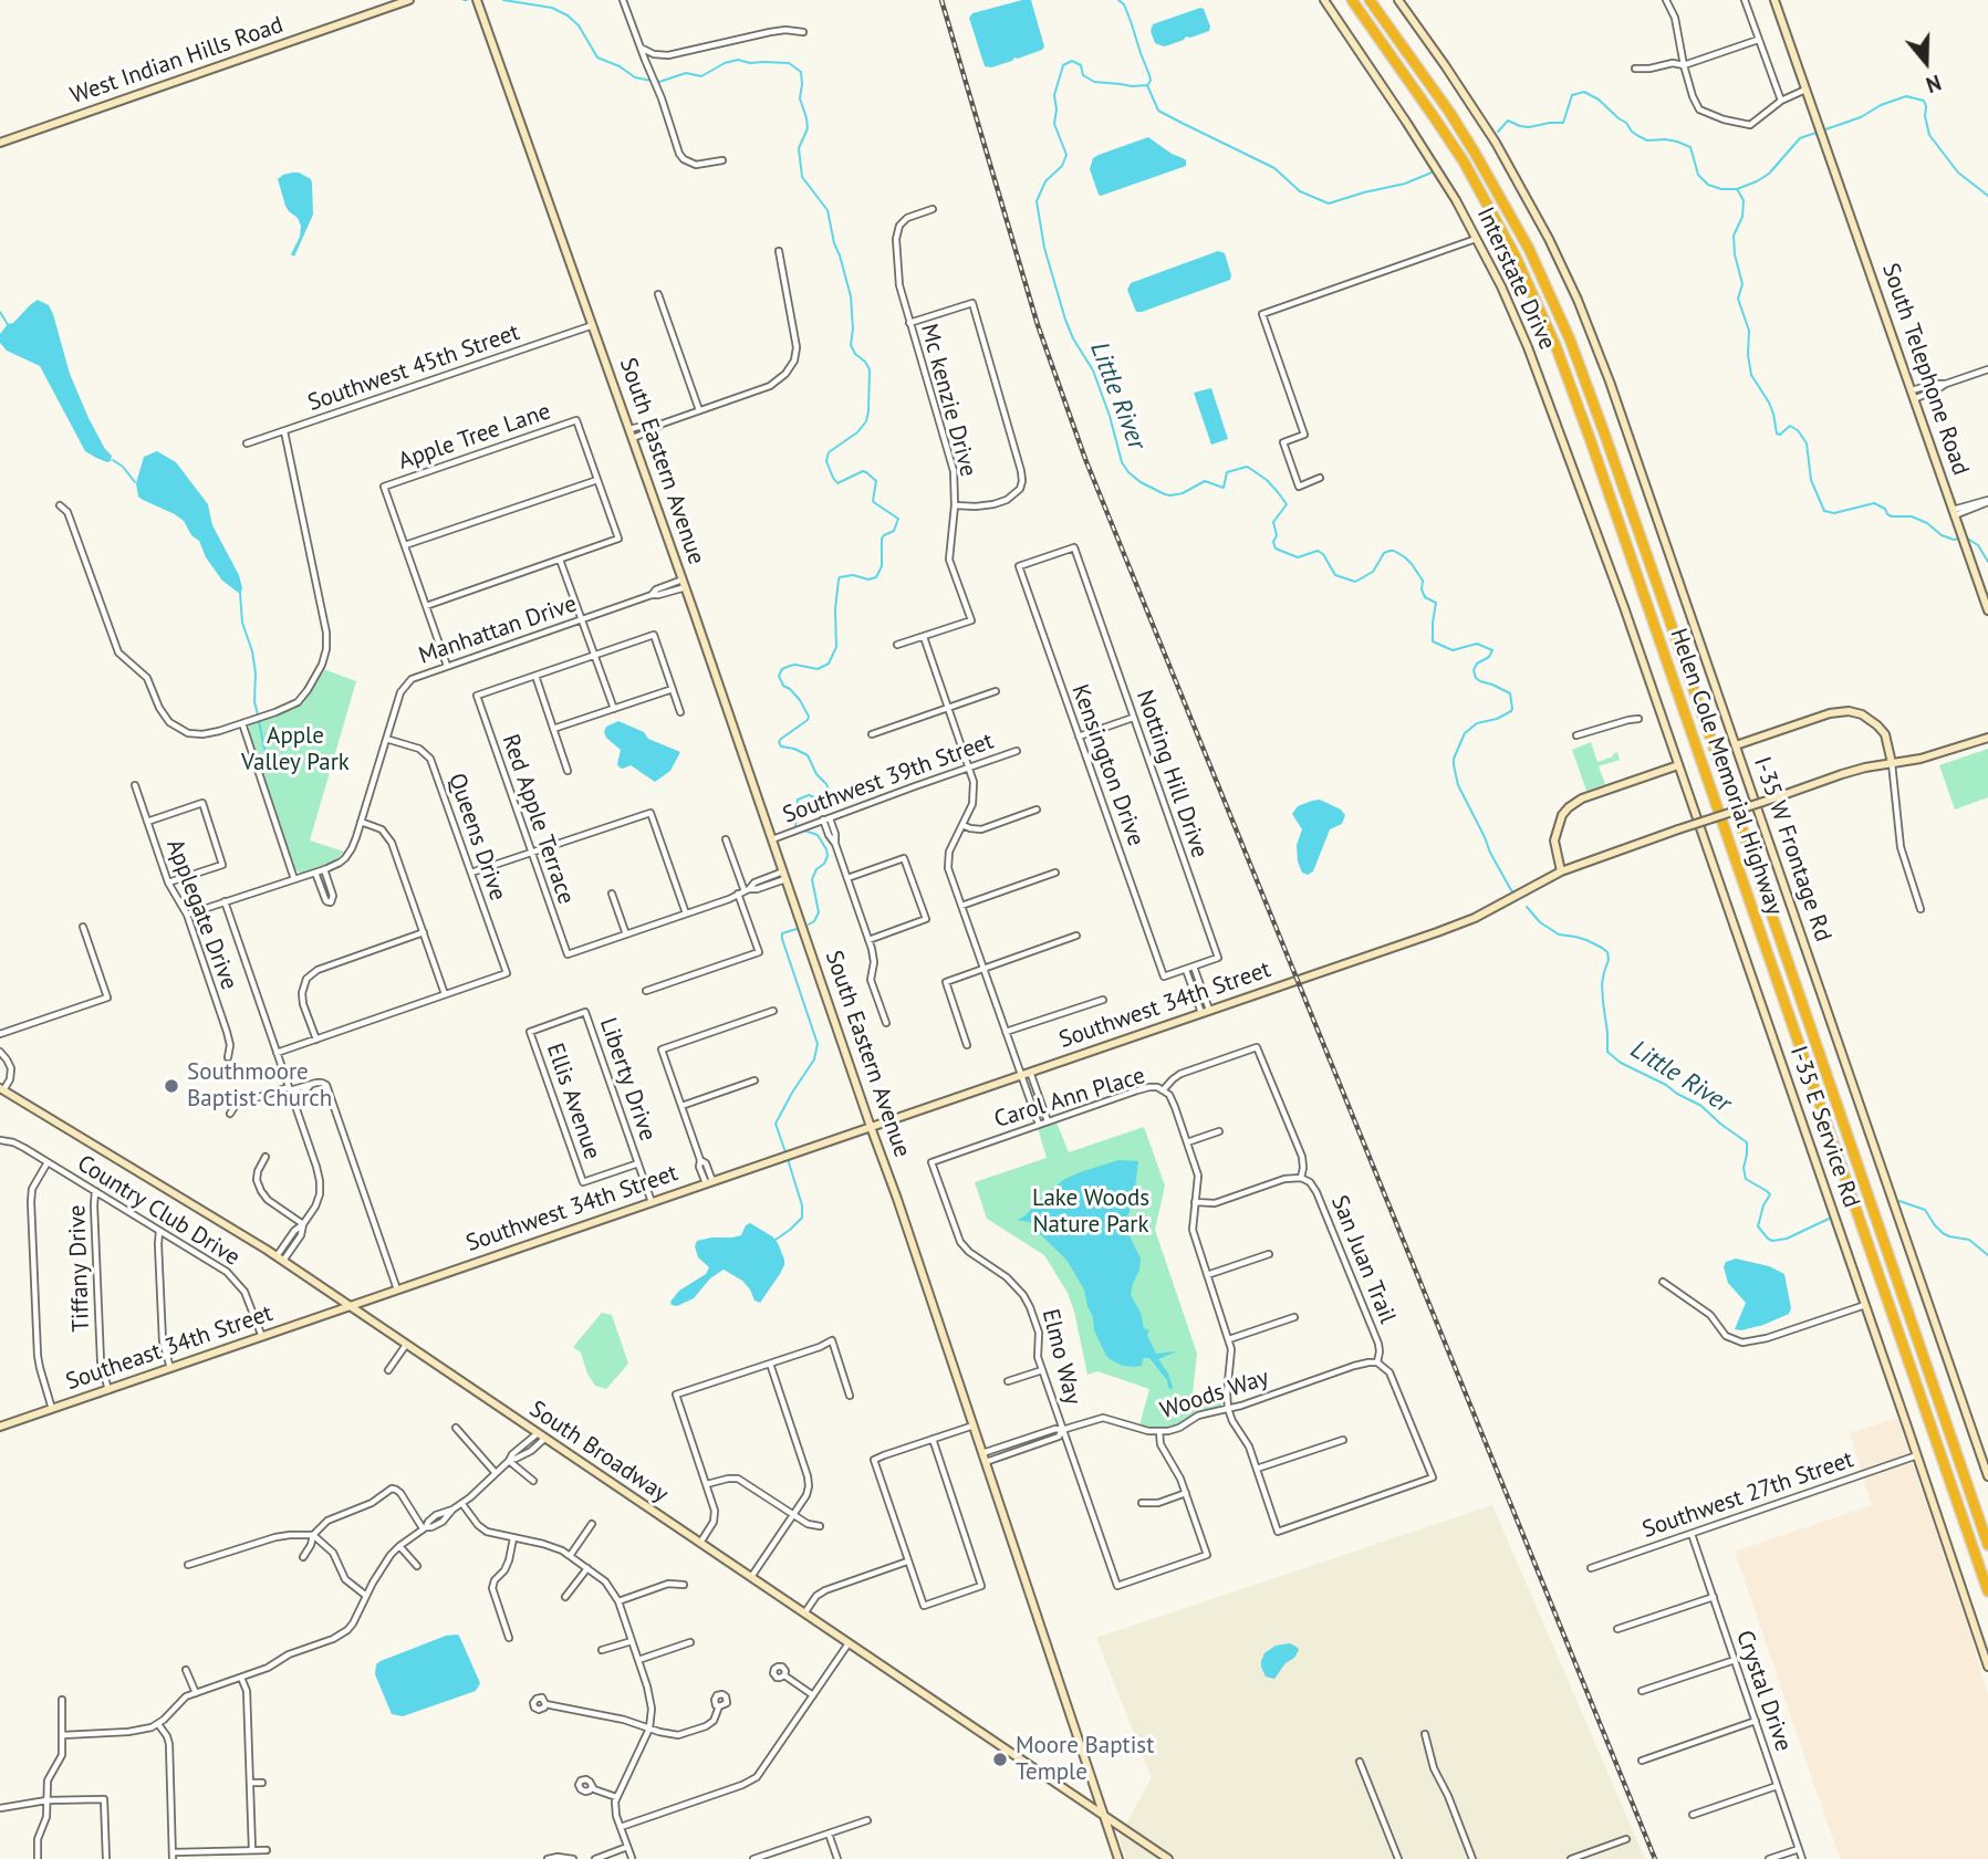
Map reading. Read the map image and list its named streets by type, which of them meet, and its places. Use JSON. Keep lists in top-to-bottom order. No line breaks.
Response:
{"streets":{"highway":["Helen Cole Memorial Highway"],"street":["West Indian Hills Road","Interstate Drive","Southwest 45th Street","South Telephone Road","Mc kenzie Drive","Apple Tree Lane","South Eastern Avenue","Manhattan Drive","Kensington Drive","Notting Hill Drive","Southwest 39th Street","Red Apple Terrace","Queens Drive","I-35 W Frontage Rd","Applegate Drive","Southwest 34th Street","Liberty Drive","Carol Ann Place","Ellis Avenue","I-35 E Service Rd","Country Club Drive","San Juan Trail","Tiffany Drive","Southeast 34th Street","Elmo Way","Woods Way","South Broadway","Southwest 27th Street","Crystal Drive"]},"crossings":[["Interstate Drive","I-35 E Service Rd"],["Southwest 45th Street","South Eastern Avenue"],["South Eastern Avenue","Manhattan Drive"],["South Eastern Avenue","Southwest 39th Street"],["South Eastern Avenue","Southwest 34th Street"],["South Eastern Avenue","Woods Way"],["South Eastern Avenue","South Broadway"],["Manhattan Drive","Queens Drive"],["Manhattan Drive","Applegate Drive"],["Kensington Drive","Notting Hill Drive"],["Southwest 34th Street","Liberty Drive"],["Southwest 34th Street","Southeast 34th Street"],["Southwest 34th Street","South Broadway"],["Liberty Drive","Ellis Avenue"],["Carol Ann Place","San Juan Trail"],["Carol Ann Place","Elmo Way"],["I-35 E Service Rd","Southwest 27th Street"],["Country Club Drive","Tiffany Drive"],["Country Club Drive","Southeast 34th Street"],["San Juan Trail","Woods Way"],["Tiffany Drive","Southeast 34th Street"],["Southeast 34th Street","South Broadway"],["Elmo Way","Woods Way"],["Southwest 27th Street","Crystal Drive"]],"water":["Little River"],"parks":["Apple Valley Park","Lake Woods Nature Park"],"places":["Southmoore Baptist Church","Moore Baptist Temple"],"north":"bottom"}
